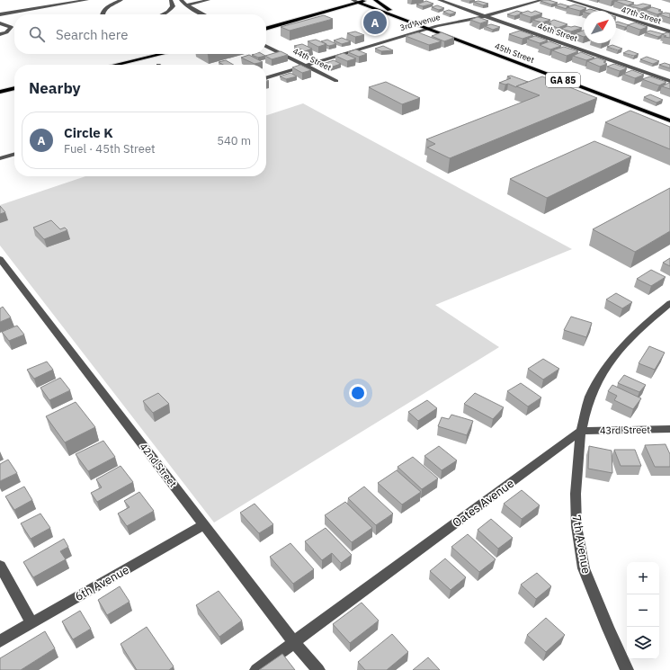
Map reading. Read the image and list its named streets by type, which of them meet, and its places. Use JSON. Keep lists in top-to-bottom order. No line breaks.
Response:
{"streets":{"main road":["45th Street","GA 85"],"street":["47th Street","3rd Avenue","46th Street","44th Street","43rd Street","42nd Street","Oates Avenue","7th Avenue","6th Avenue"]},"crossings":[["3rd Avenue","46th Street"],["3rd Avenue","45th Street"],["3rd Avenue","44th Street"],["43rd Street","Oates Avenue"],["43rd Street","7th Avenue"],["42nd Street","Oates Avenue"],["42nd Street","6th Avenue"],["Oates Avenue","7th Avenue"]],"north":"top right","page":{"pins":"A","search":"Search here","heading":"Nearby","list":[{"mark":"A","name":"Circle K","note":"Fuel · 45th Street","value":"540 m"}],"map_buttons":["+","−"]}}
